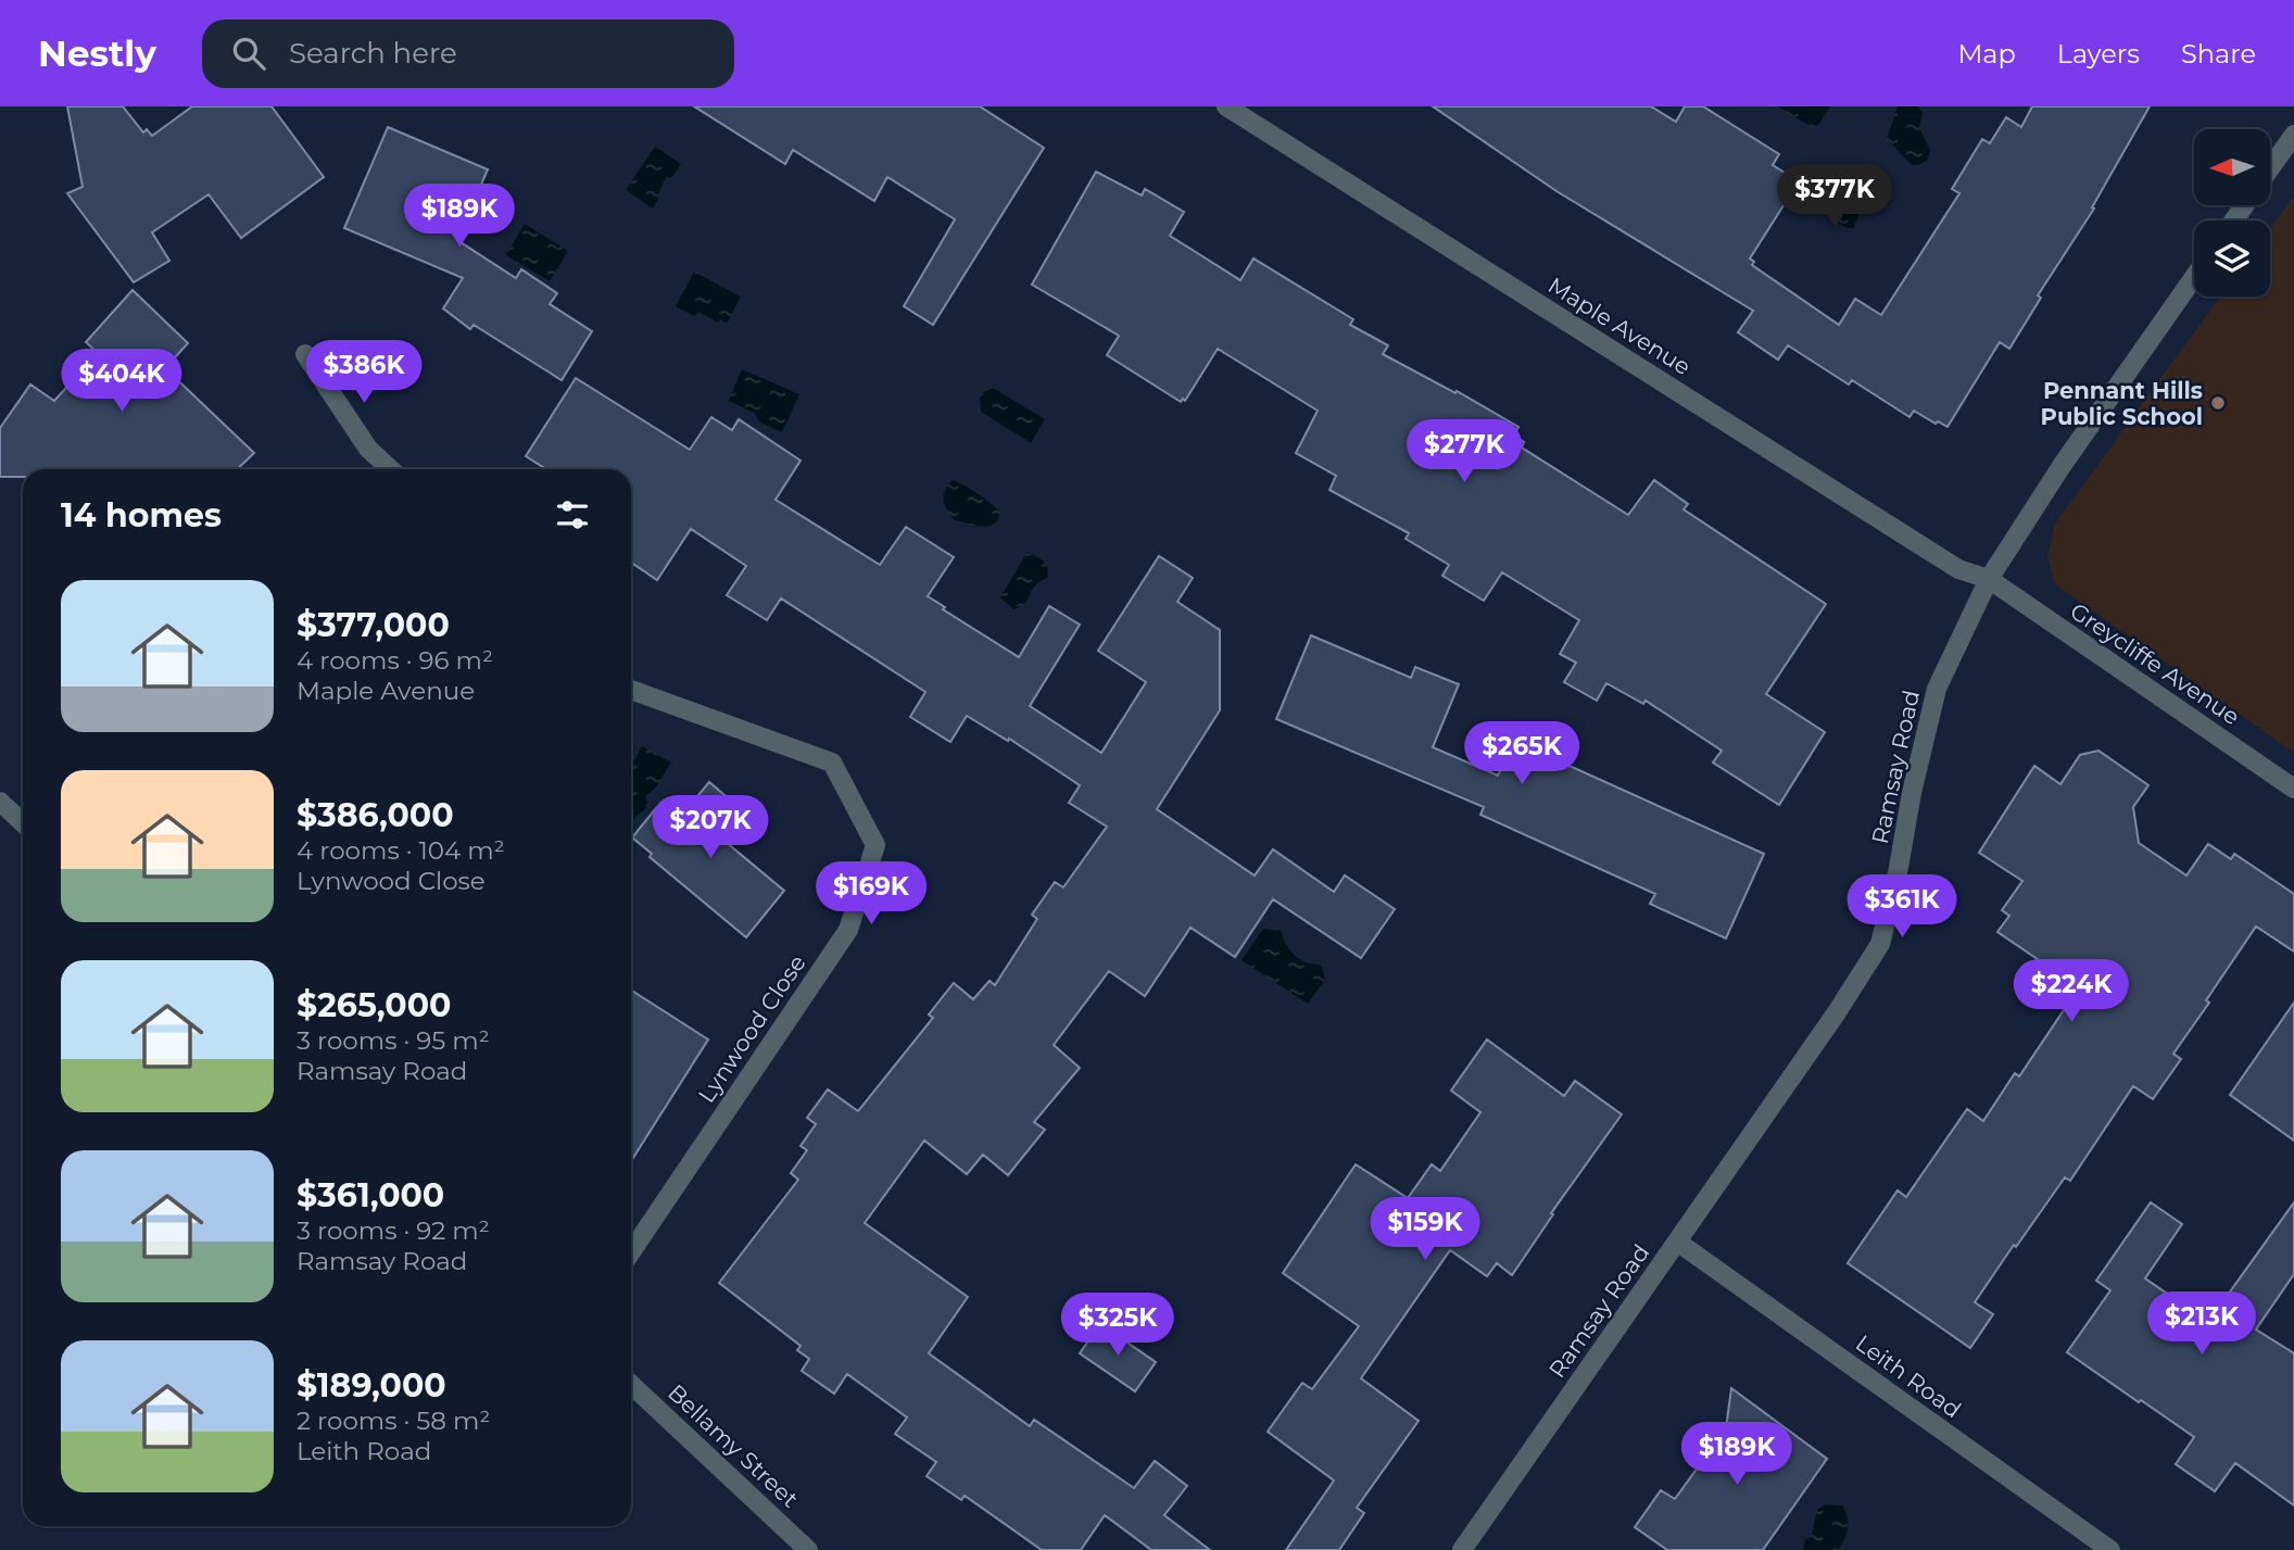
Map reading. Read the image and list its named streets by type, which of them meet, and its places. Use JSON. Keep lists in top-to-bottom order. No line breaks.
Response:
{"streets":{"street":["Maple Avenue","Greycliffe Avenue","Ramsay Road","Lynwood Close","Leith Road","Bellamy Street"]},"crossings":[["Maple Avenue","Greycliffe Avenue"],["Maple Avenue","Ramsay Road"],["Greycliffe Avenue","Ramsay Road"],["Ramsay Road","Leith Road"]],"places":["Pennant Hills Public School"],"north":"left","page":{"header":"Nestly","search":"Search here","nav":["Map","Layers","Share"],"price":["$377K","$189K","$386K","$404K","$277K","$265K","$207K","$169K","$361K","$224K","$159K","$213K","$325K","$189K"],"heading":"14 homes","list":[{"name":"$377,000","note":"4 rooms · 96 m² · Maple Avenue"},{"name":"$386,000","note":"4 rooms · 104 m² · Lynwood Close"},{"name":"$265,000","note":"3 rooms · 95 m² · Ramsay Road"},{"name":"$361,000","note":"3 rooms · 92 m² · Ramsay Road"},{"name":"$189,000","note":"2 rooms · 58 m² · Leith Road"}]}}
